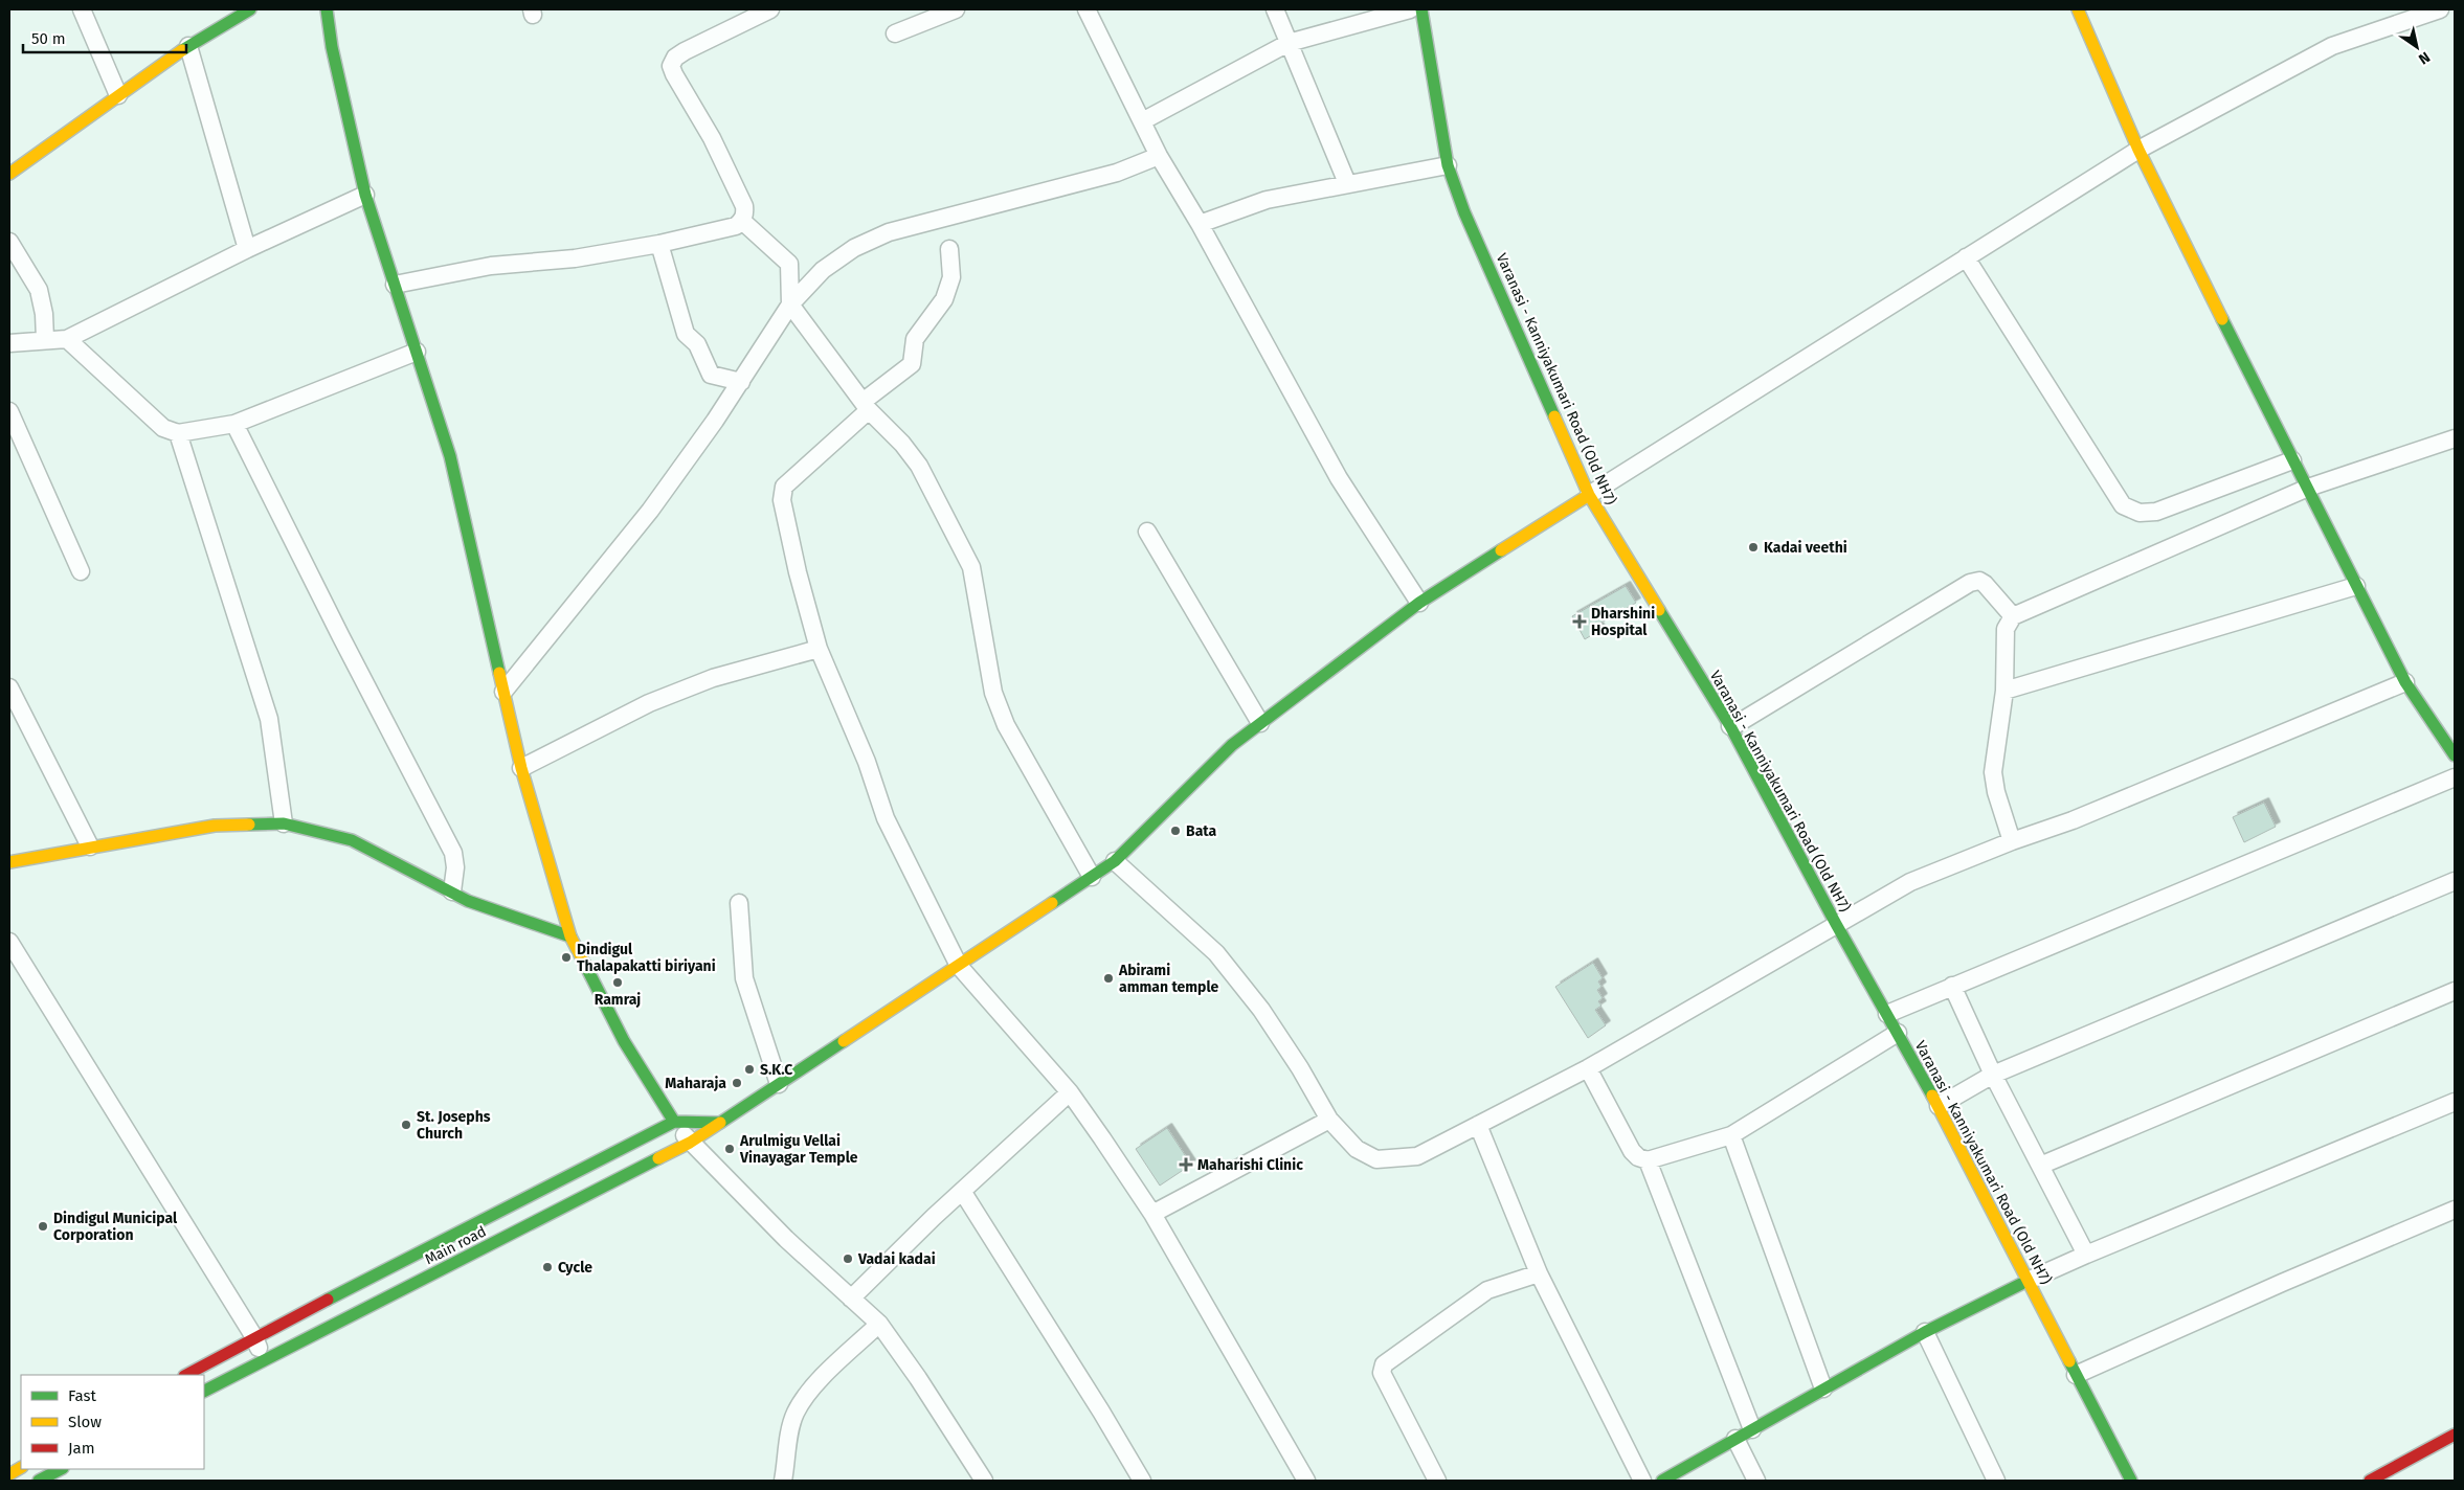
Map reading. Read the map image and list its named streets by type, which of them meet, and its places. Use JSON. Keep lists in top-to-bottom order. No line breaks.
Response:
{"streets":{"main road":["Varanasi - Kanniyakumari Road (Old NH7)","Main road"]},"crossings":[["Varanasi - Kanniyakumari Road (Old NH7)","Main road"]],"places":{"other":["Kadai veethi","Bata","Dindigul Thalapakatti biriyani","Abirami amman temple","Ramraj","S.K.C","Maharaja","St. Josephs Church","Arulmigu Vellai Vinayagar Temple","Dindigul Municipal Corporation","Vadai kadai","Cycle"],"health":["Dharshini Hospital","Maharishi Clinic"]},"legend":["Fast","Slow","Jam"],"scale_bar":"50 m","north":"bottom right"}
